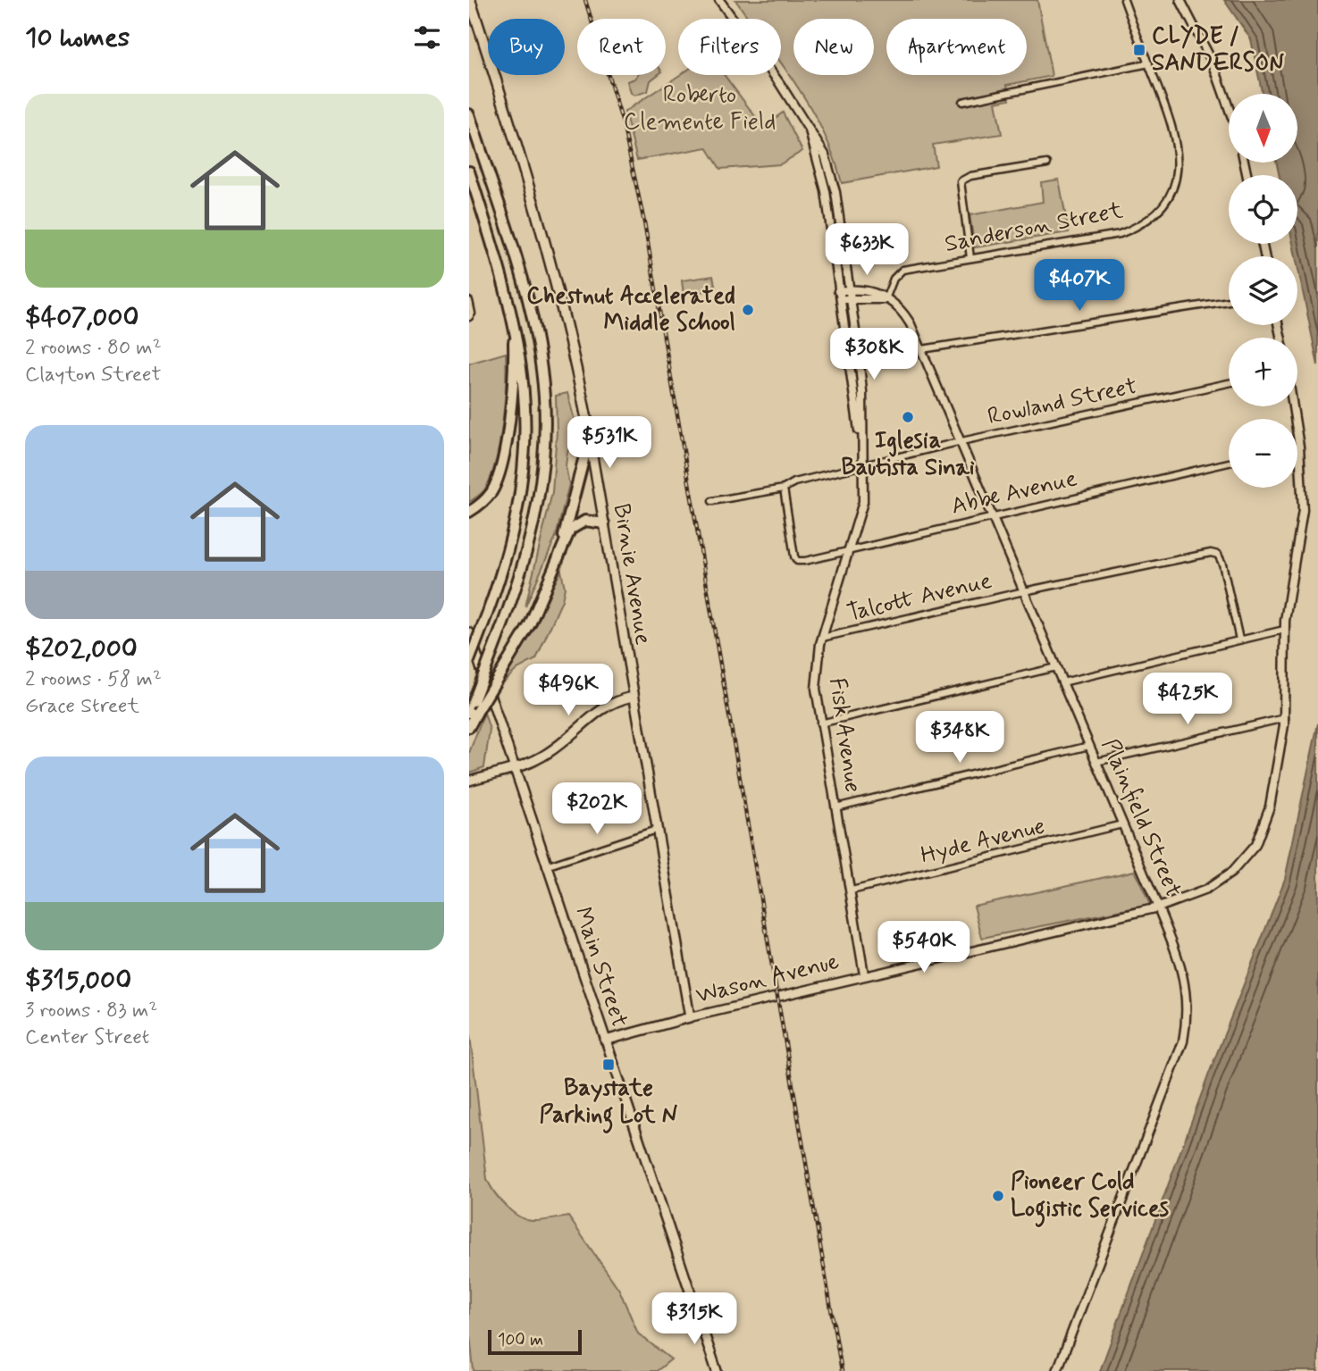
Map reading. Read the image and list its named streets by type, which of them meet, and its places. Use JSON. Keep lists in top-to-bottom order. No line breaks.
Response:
{"streets":{"main road":["Birnie Avenue","Main Street","Wason Avenue"],"street":["Sanderson Street","Rowland Street","Abbe Avenue","Talcott Avenue","Fisk Avenue","Plainfield Street","Hyde Avenue"]},"crossings":[["Sanderson Street","Plainfield Street"],["Rowland Street","Abbe Avenue"],["Rowland Street","Fisk Avenue"],["Rowland Street","Plainfield Street"],["Abbe Avenue","Fisk Avenue"],["Abbe Avenue","Plainfield Street"],["Birnie Avenue","Wason Avenue"],["Talcott Avenue","Fisk Avenue"],["Talcott Avenue","Plainfield Street"],["Fisk Avenue","Plainfield Street"],["Fisk Avenue","Hyde Avenue"],["Fisk Avenue","Wason Avenue"],["Plainfield Street","Hyde Avenue"],["Plainfield Street","Wason Avenue"],["Main Street","Wason Avenue"]],"parks":["Roberto Clemente Field"],"places":{"transit":["CLYDE / SANDERSON","Baystate Parking Lot N"],"other":["Chestnut Accelerated Middle School","Iglesia Bautista Sinai","Pioneer Cold Logistic Services"]},"scale_bar":"100 m","north":"bottom","page":{"heading":"10 homes","chip":["Buy","Rent","Filters","New","Apartment"],"list":[{"name":"$407,000","note":"2 rooms · 80 m² · Clayton Street"},{"name":"$202,000","note":"2 rooms · 58 m² · Grace Street"},{"name":"$315,000","note":"3 rooms · 83 m² · Center Street"}],"map_buttons":["+","−"],"price":["$633K","$407K","$308K","$531K","$496K","$425K","$348K","$202K","$540K","$315K"],"scale":"100 m"}}
